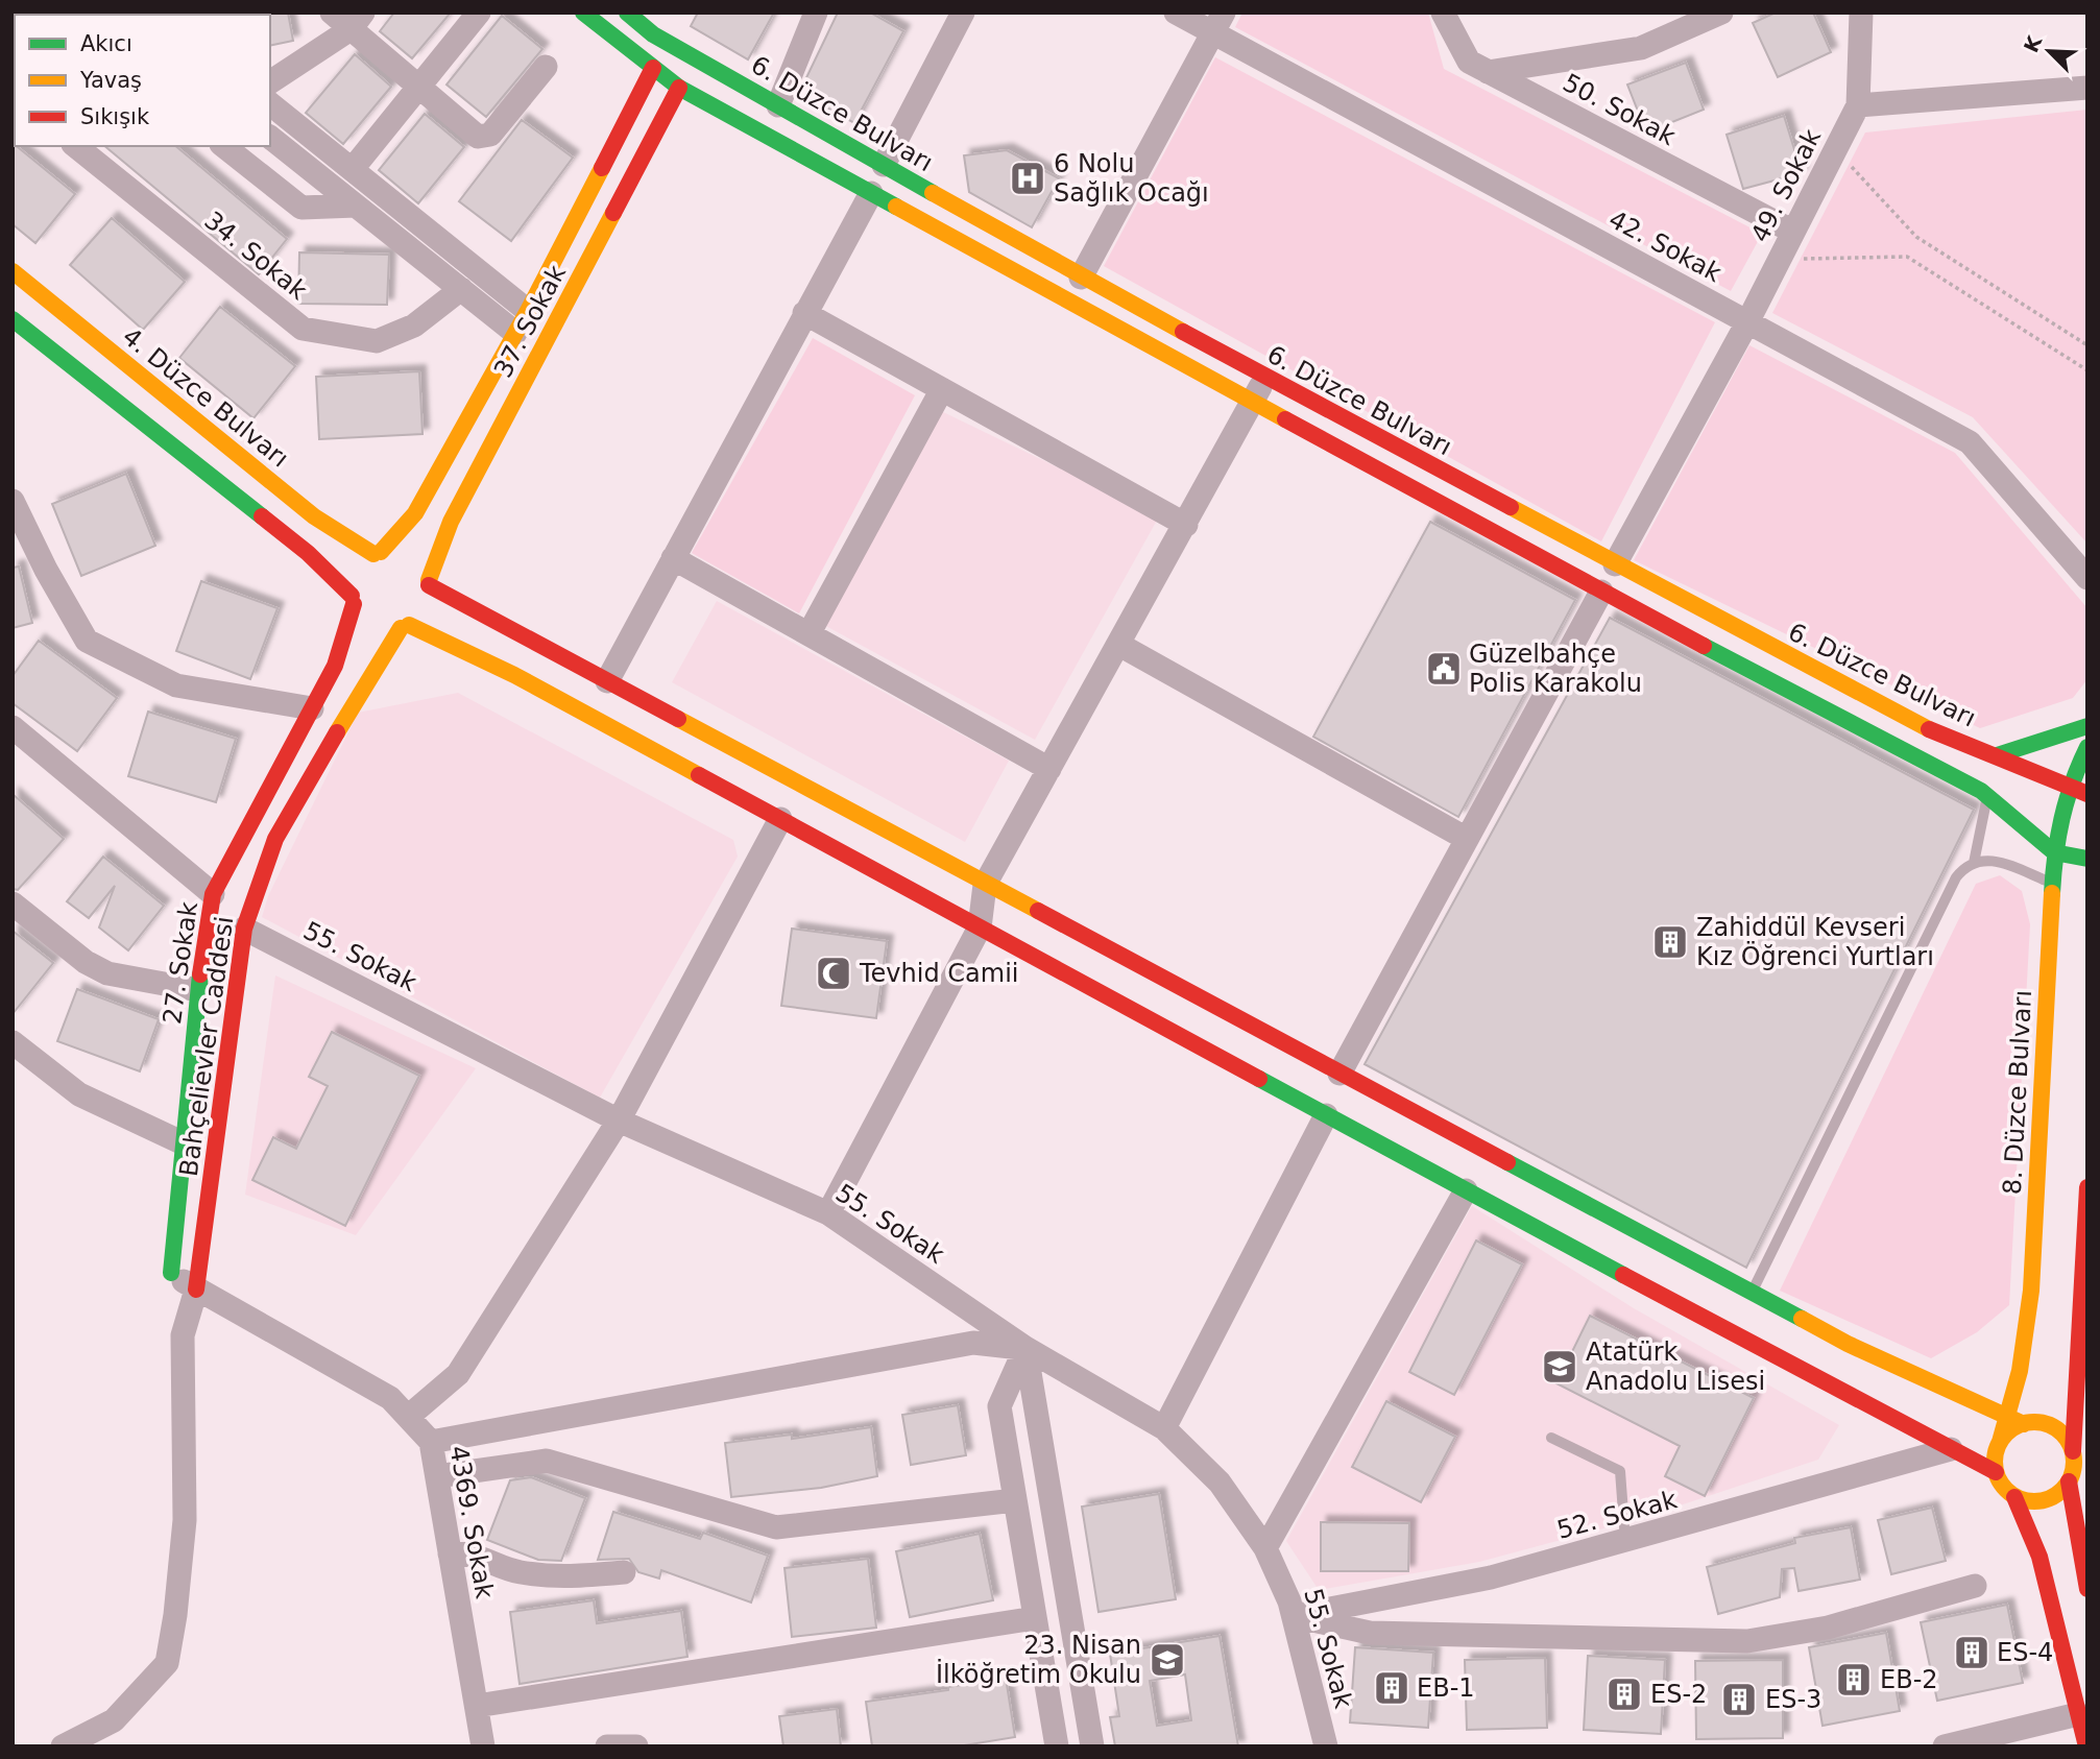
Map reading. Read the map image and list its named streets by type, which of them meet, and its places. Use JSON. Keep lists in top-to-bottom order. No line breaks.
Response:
{"streets":{"main road":["6. Düzce Bulvarı","37. Sokak","4. Düzce Bulvarı","27. Sokak","Bahçelievler Caddesi","8. Düzce Bulvarı"],"street":["50. Sokak","49. Sokak","42. Sokak","34. Sokak","55. Sokak","52. Sokak","4369. Sokak"]},"crossings":[["50. Sokak","49. Sokak"],["6. Düzce Bulvarı","49. Sokak"],["6. Düzce Bulvarı","37. Sokak"],["6. Düzce Bulvarı","8. Düzce Bulvarı"],["49. Sokak","42. Sokak"],["37. Sokak","4. Düzce Bulvarı"],["37. Sokak","27. Sokak"],["37. Sokak","Bahçelievler Caddesi"],["4. Düzce Bulvarı","27. Sokak"],["4. Düzce Bulvarı","Bahçelievler Caddesi"],["55. Sokak","Bahçelievler Caddesi"],["55. Sokak","52. Sokak"],["27. Sokak","Bahçelievler Caddesi"],["27. Sokak","4369. Sokak"],["Bahçelievler Caddesi","4369. Sokak"]],"places":{"hospital":["6 Nolu Sağlık Ocağı"],"public building":["Güzelbahçe Polis Karakolu"],"building":["Zahiddül Kevseri Kız Öğrenci Yurtları","ES-4","EB-2","EB-1","ES-2","ES-3"],"mosque":["Tevhid Camii"],"school or university":["Atatürk Anadolu Lisesi","23. Nisan İlköğretim Okulu"]},"legend":["Akıcı","Yavaş","Sıkışık"],"north":"top left"}
